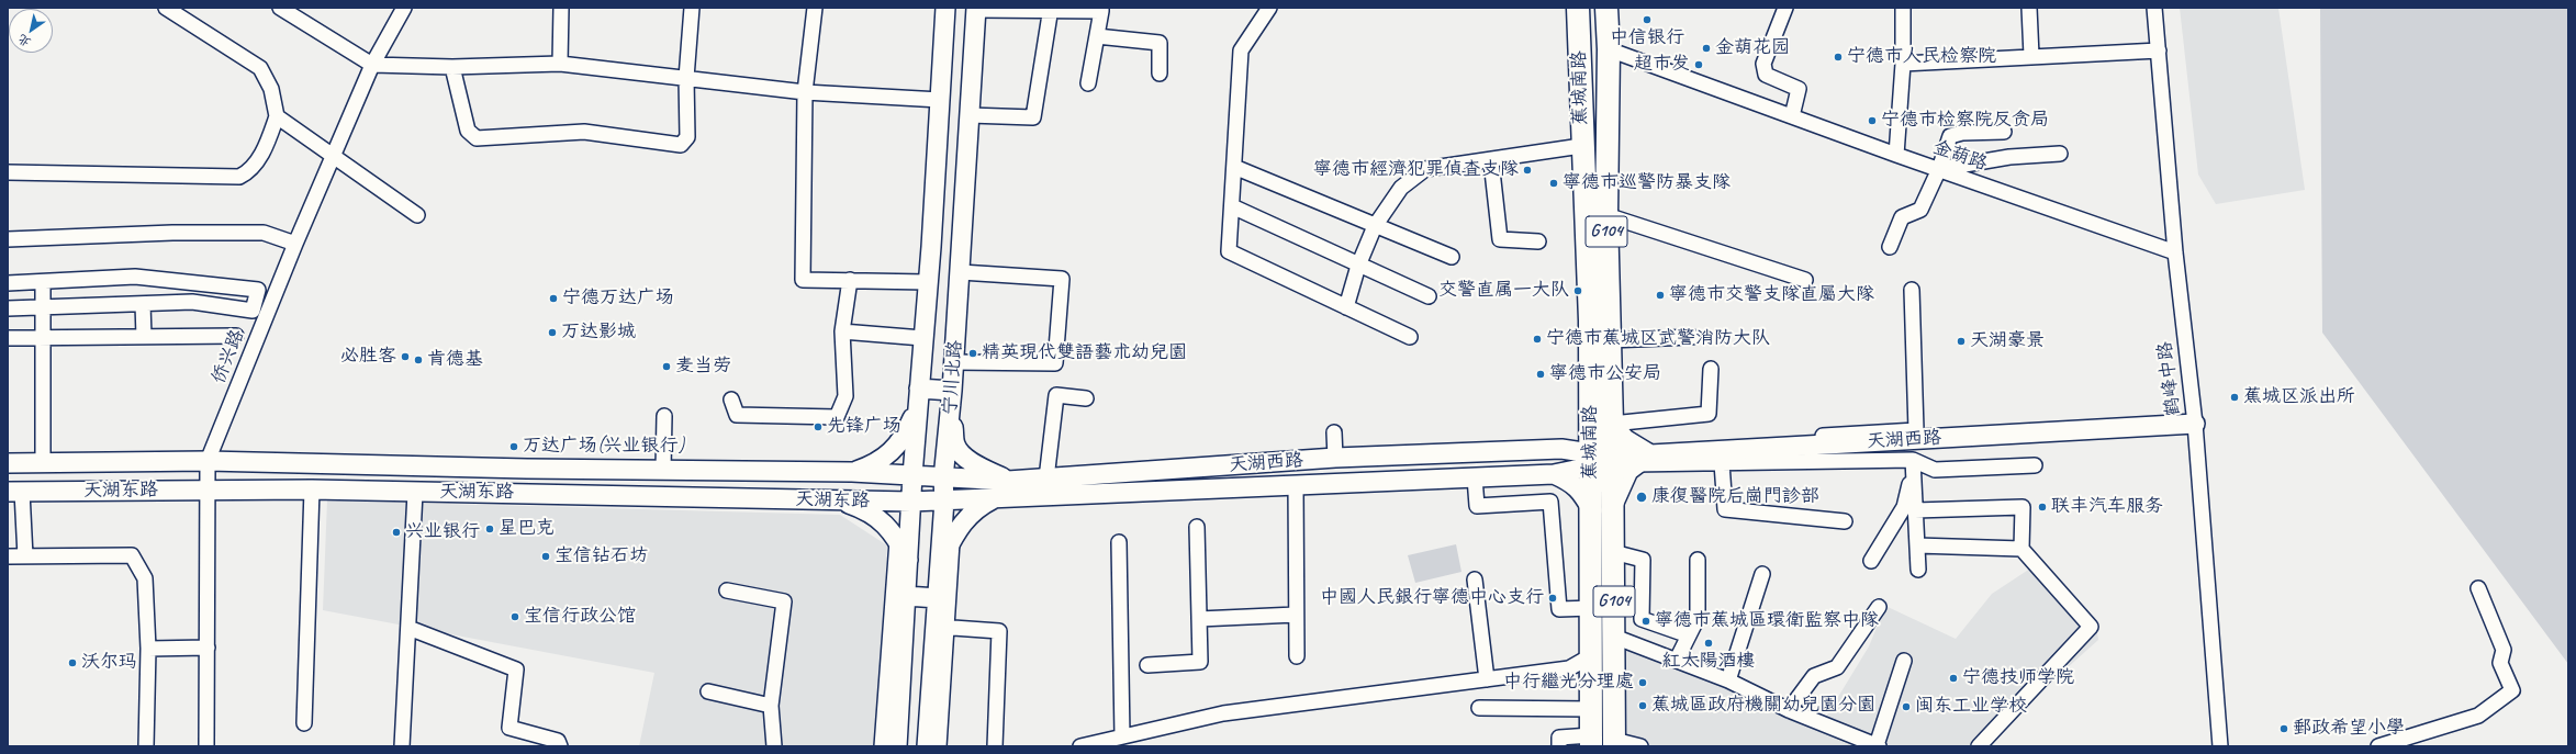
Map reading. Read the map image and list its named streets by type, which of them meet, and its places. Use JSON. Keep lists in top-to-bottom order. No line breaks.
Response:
{"streets":{"highway":["蕉城南路","G104"],"main road":["宁川北路","天湖西路","天湖东路"],"street":["金葫路","侨兴路","鹤峰中路"]},"crossings":[["蕉城南路","金葫路"],["蕉城南路","天湖西路"],["金葫路","鹤峰中路"],["侨兴路","天湖东路"],["宁川北路","天湖西路"],["宁川北路","天湖东路"],["鹤峰中路","天湖西路"],["天湖西路","天湖东路"]],"places":["中信银行","金葫花园","宁德市人民检察院","超市发","宁德市检察院反贪局","寧德市經濟犯罪偵查支隊","寧德市巡警防暴支隊","交警直属一大队","寧德市交警支隊直屬大隊","宁德万达广场","万达影城","宁德市蕉城区武警消防大队","天湖豪景","精英現代雙語藝朮幼兒園","必胜客","肯德基","麦当劳","寧德市公安局","蕉城区派出所","先锋广场","万达广场(兴业银行)","康復醫院后崗門診部","联丰汽车服务","星巴克","兴业银行","宝信钻石坊","中國人民銀行寧德中心支行","宝信行政公馆","寧德市蕉城區環衛監察中隊","紅太陽酒樓","沃尔玛","宁德技师学院","中行繼光分理處","蕉城區政府機關幼兒園分園","闽东工业学校","郵政希望小學"],"north":"bottom left"}
